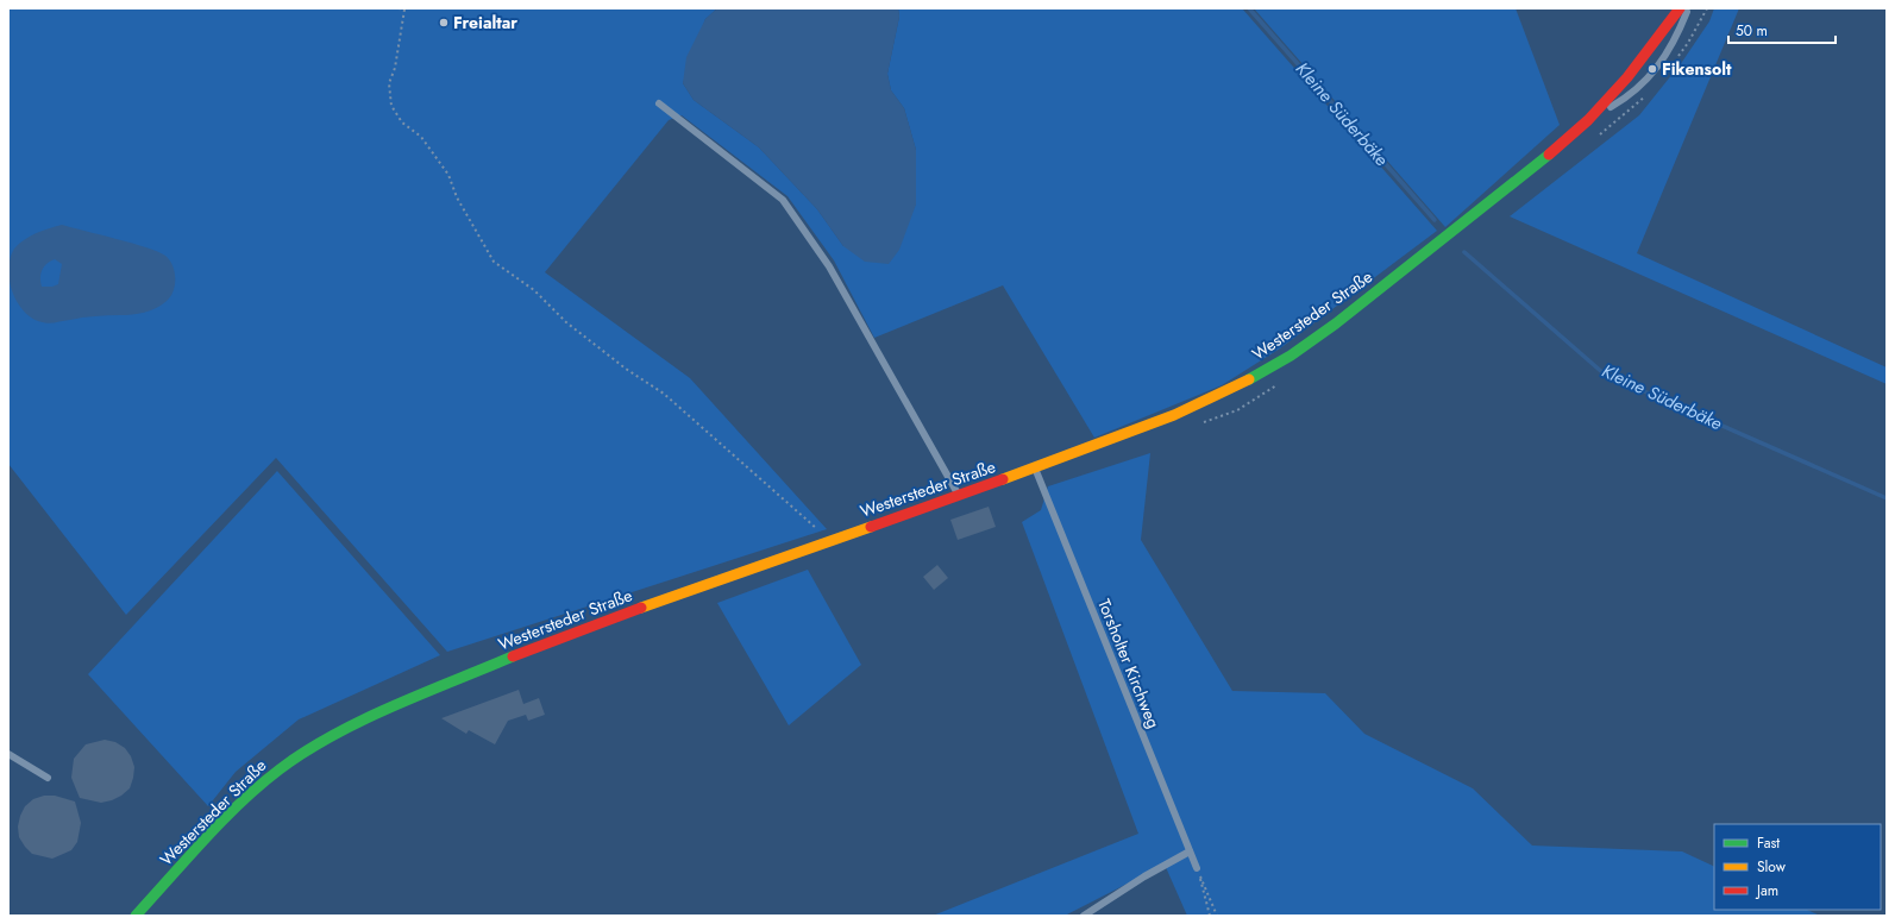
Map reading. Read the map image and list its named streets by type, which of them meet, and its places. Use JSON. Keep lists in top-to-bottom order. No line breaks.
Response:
{"streets":{"main road":["Westersteder Straße"],"lane":["Torsholter Kirchweg"]},"crossings":[["Westersteder Straße","Torsholter Kirchweg"]],"water":["Kleine Süderbäke"],"places":["Freialtar","Fikensolt"],"legend":["Fast","Slow","Jam"],"scale_bar":"50 m"}
